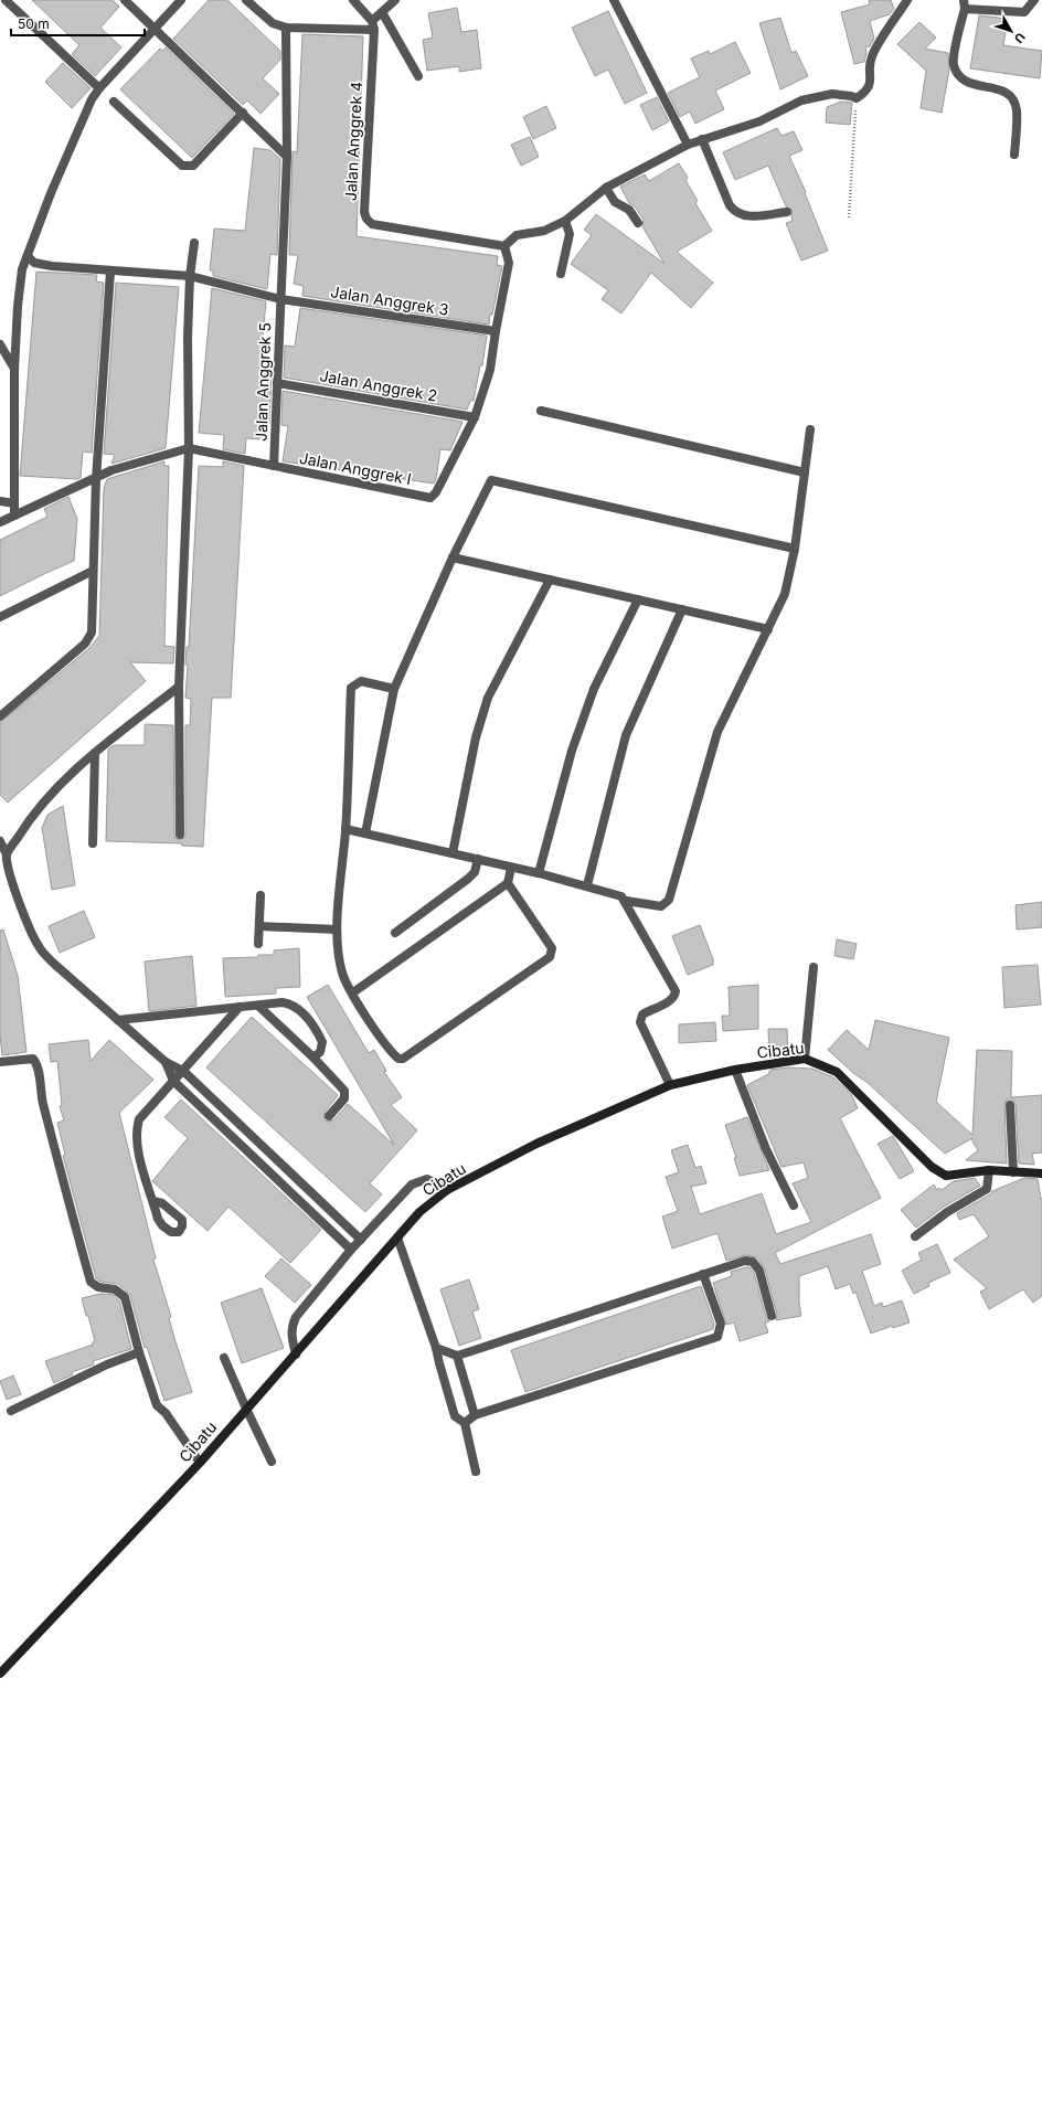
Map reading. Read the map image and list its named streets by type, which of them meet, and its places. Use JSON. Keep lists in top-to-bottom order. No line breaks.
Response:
{"streets":{"street":["Jalan Anggrek 4","Jalan Anggrek 3","Jalan Anggrek 5","Jalan Anggrek 2","Jalan Anggrek I","Cibatu"]},"crossings":[["Jalan Anggrek 3","Jalan Anggrek 5"],["Jalan Anggrek 5","Jalan Anggrek 2"],["Jalan Anggrek 5","Jalan Anggrek I"],["Jalan Anggrek 2","Jalan Anggrek I"]],"scale_bar":"50 m","north":"bottom right"}
